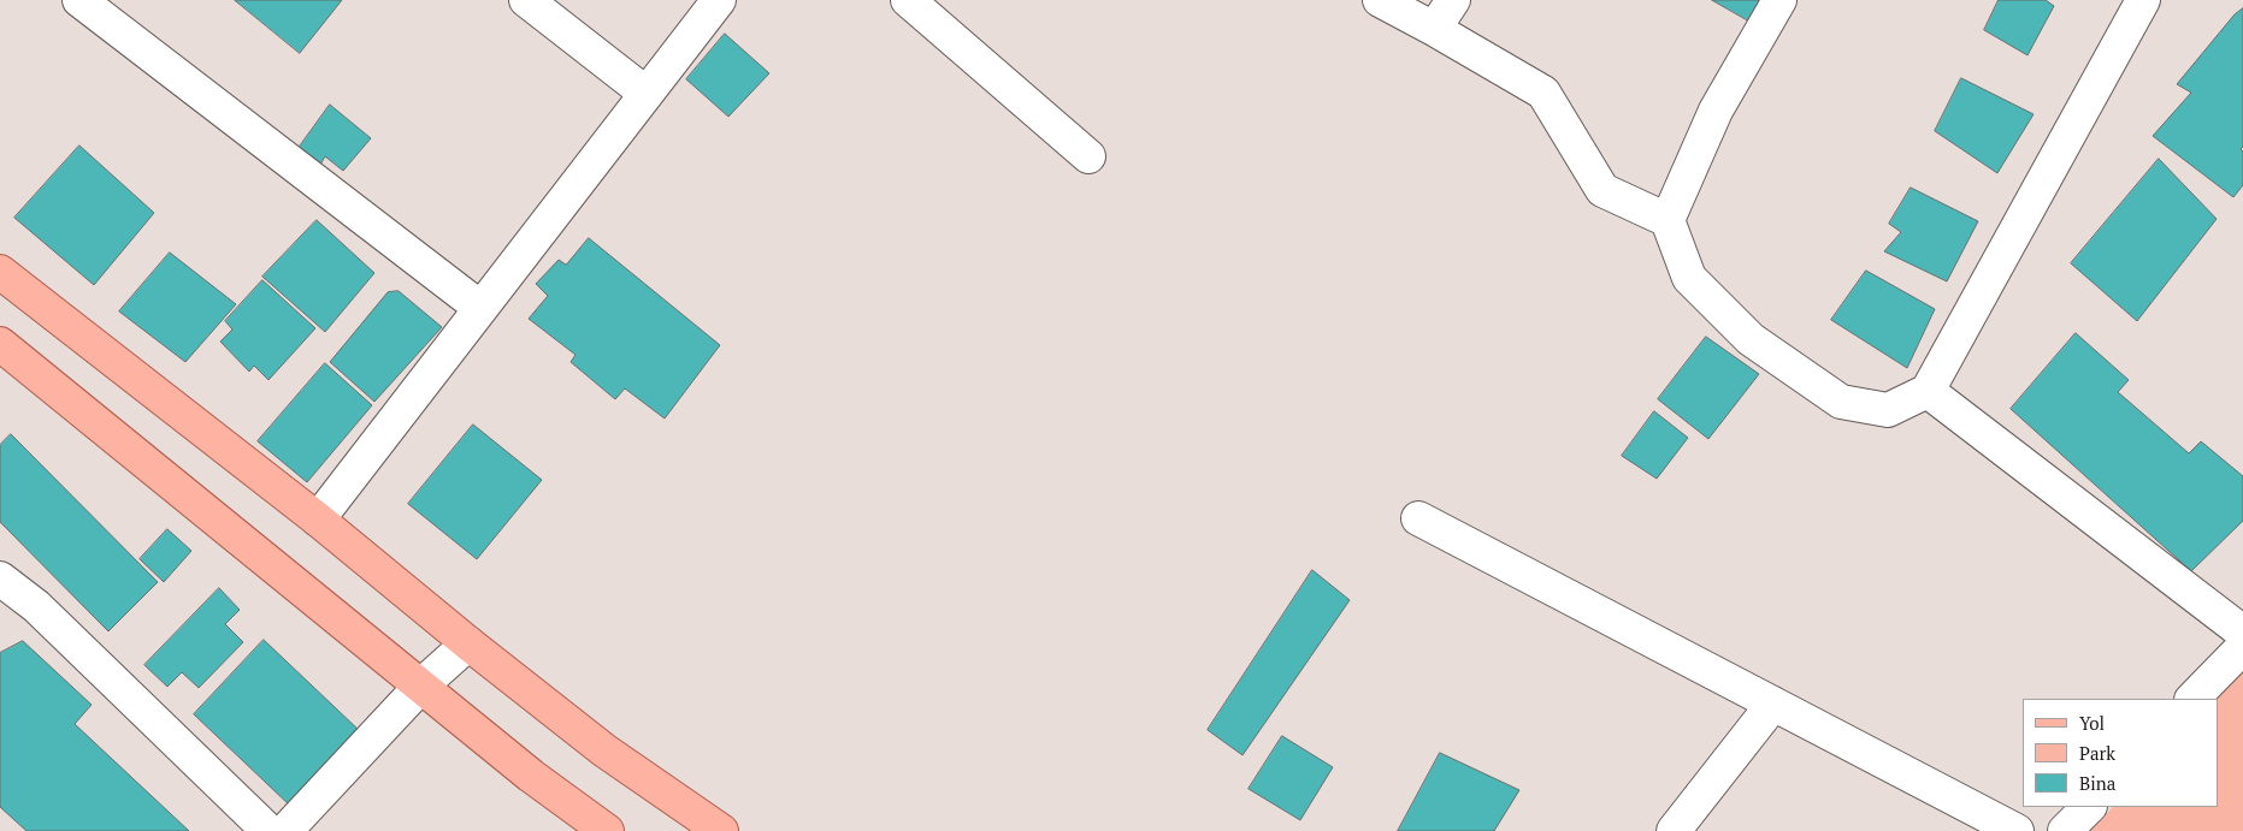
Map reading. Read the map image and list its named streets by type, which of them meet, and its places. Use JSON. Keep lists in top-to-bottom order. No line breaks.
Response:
{"legend":["Yol","Park","Bina"]}
